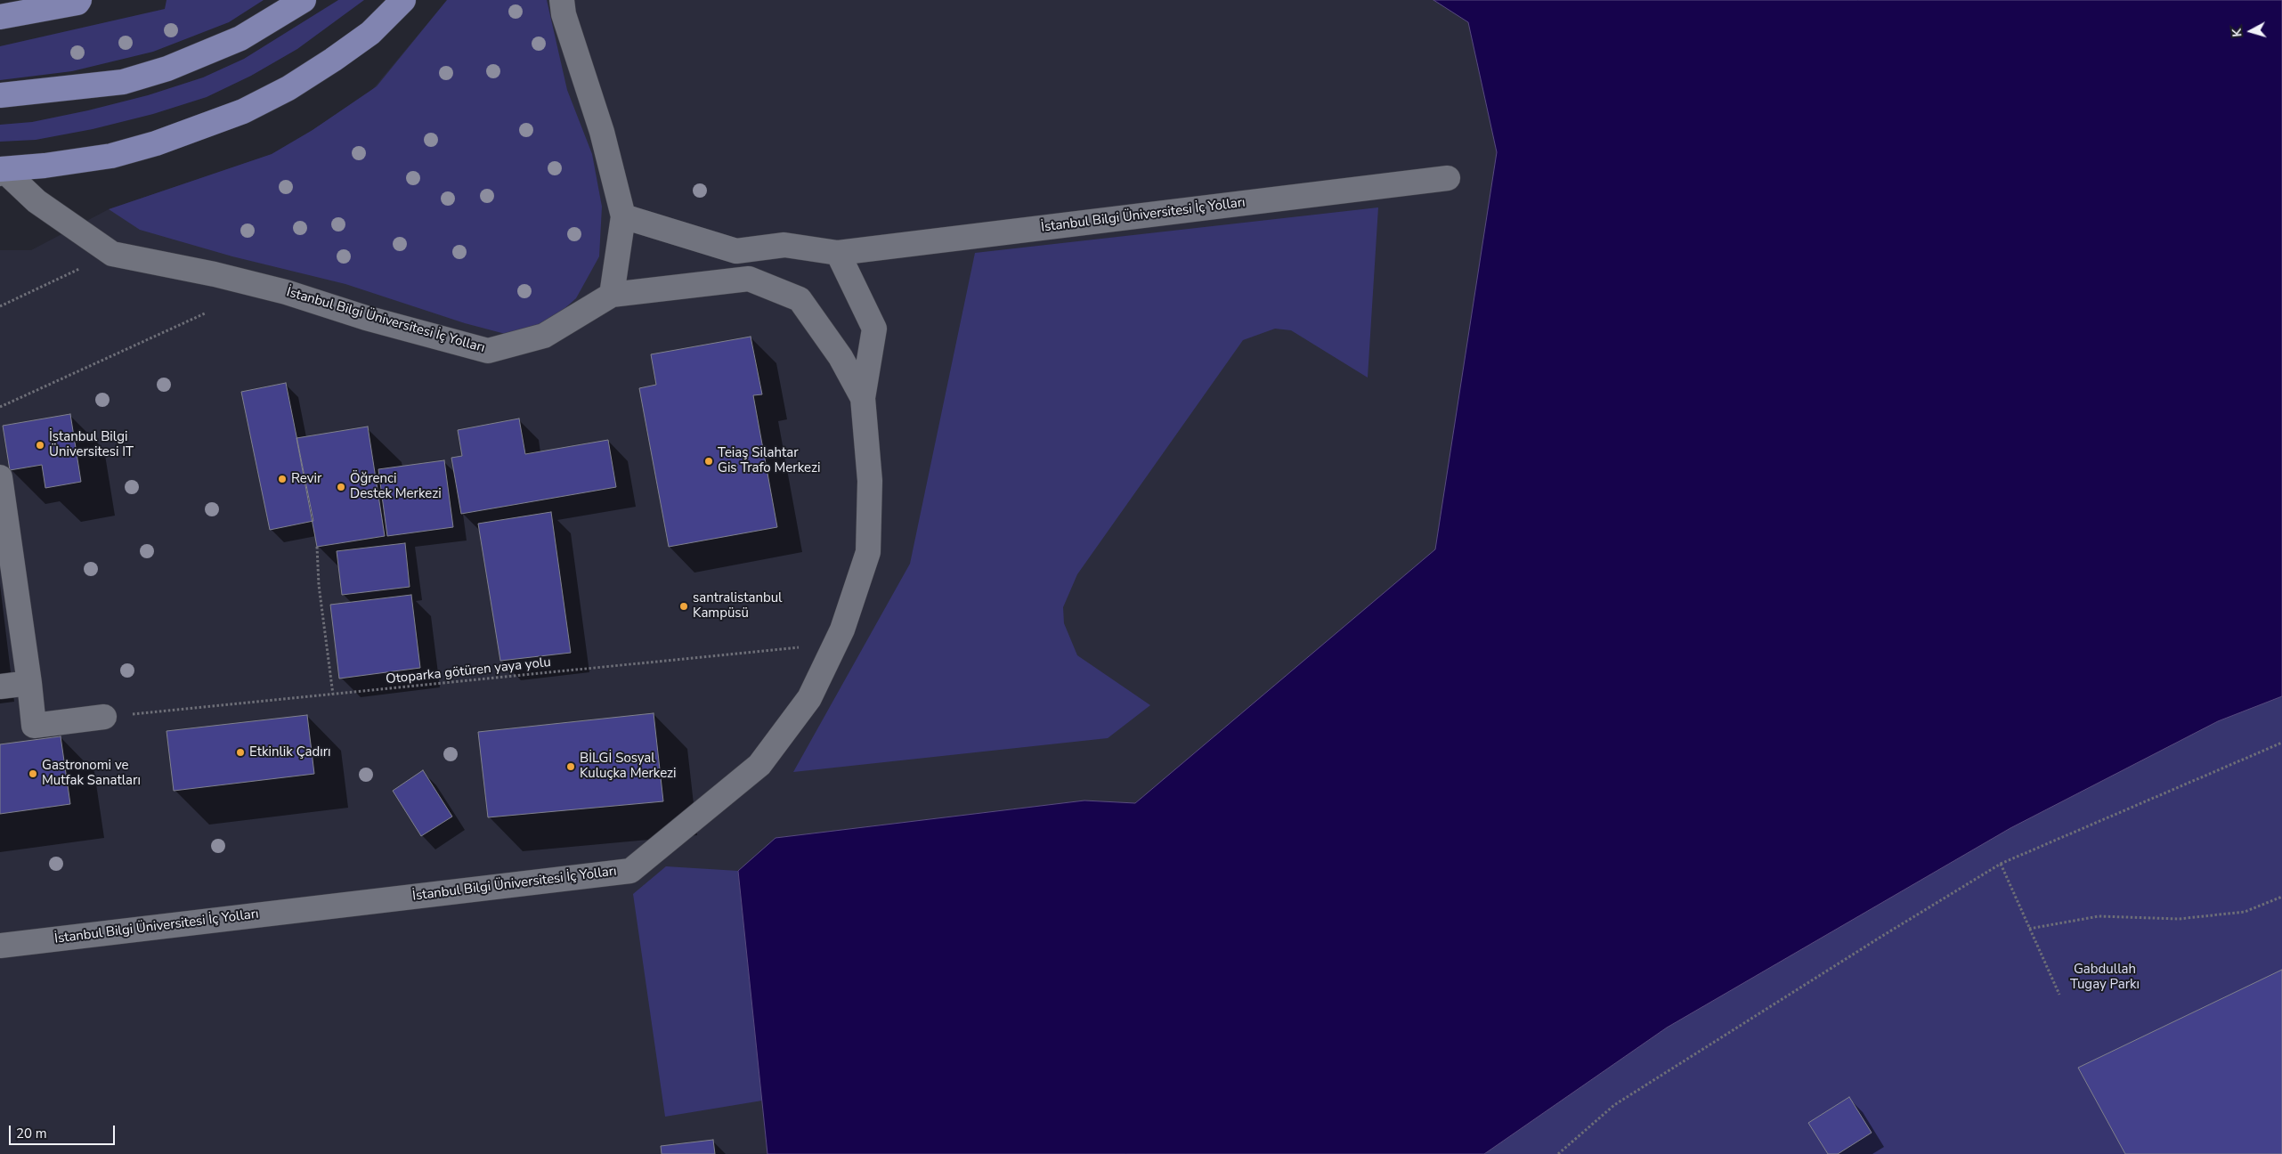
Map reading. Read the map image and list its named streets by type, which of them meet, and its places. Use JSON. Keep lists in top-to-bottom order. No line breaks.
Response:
{"streets":{"lane":["İstanbul Bilgi Üniversitesi İç Yolları"],"path":["Otoparka götüren yaya yolu"]},"crossings":[["İstanbul Bilgi Üniversitesi İç Yolları","Otoparka götüren yaya yolu"]],"parks":["Gabdullah Tugay Parkı"],"places":["İstanbul Bilgi Üniversitesi IT","Teiaş Silahtar Gis Trafo Merkezi","Revir","Öğrenci Destek Merkezi","santralistanbul Kampüsü","Etkinlik Çadırı","BİLGİ Sosyal Kuluçka Merkezi","Gastronomi ve Mutfak Sanatları"],"scale_bar":"20 m","north":"left"}
